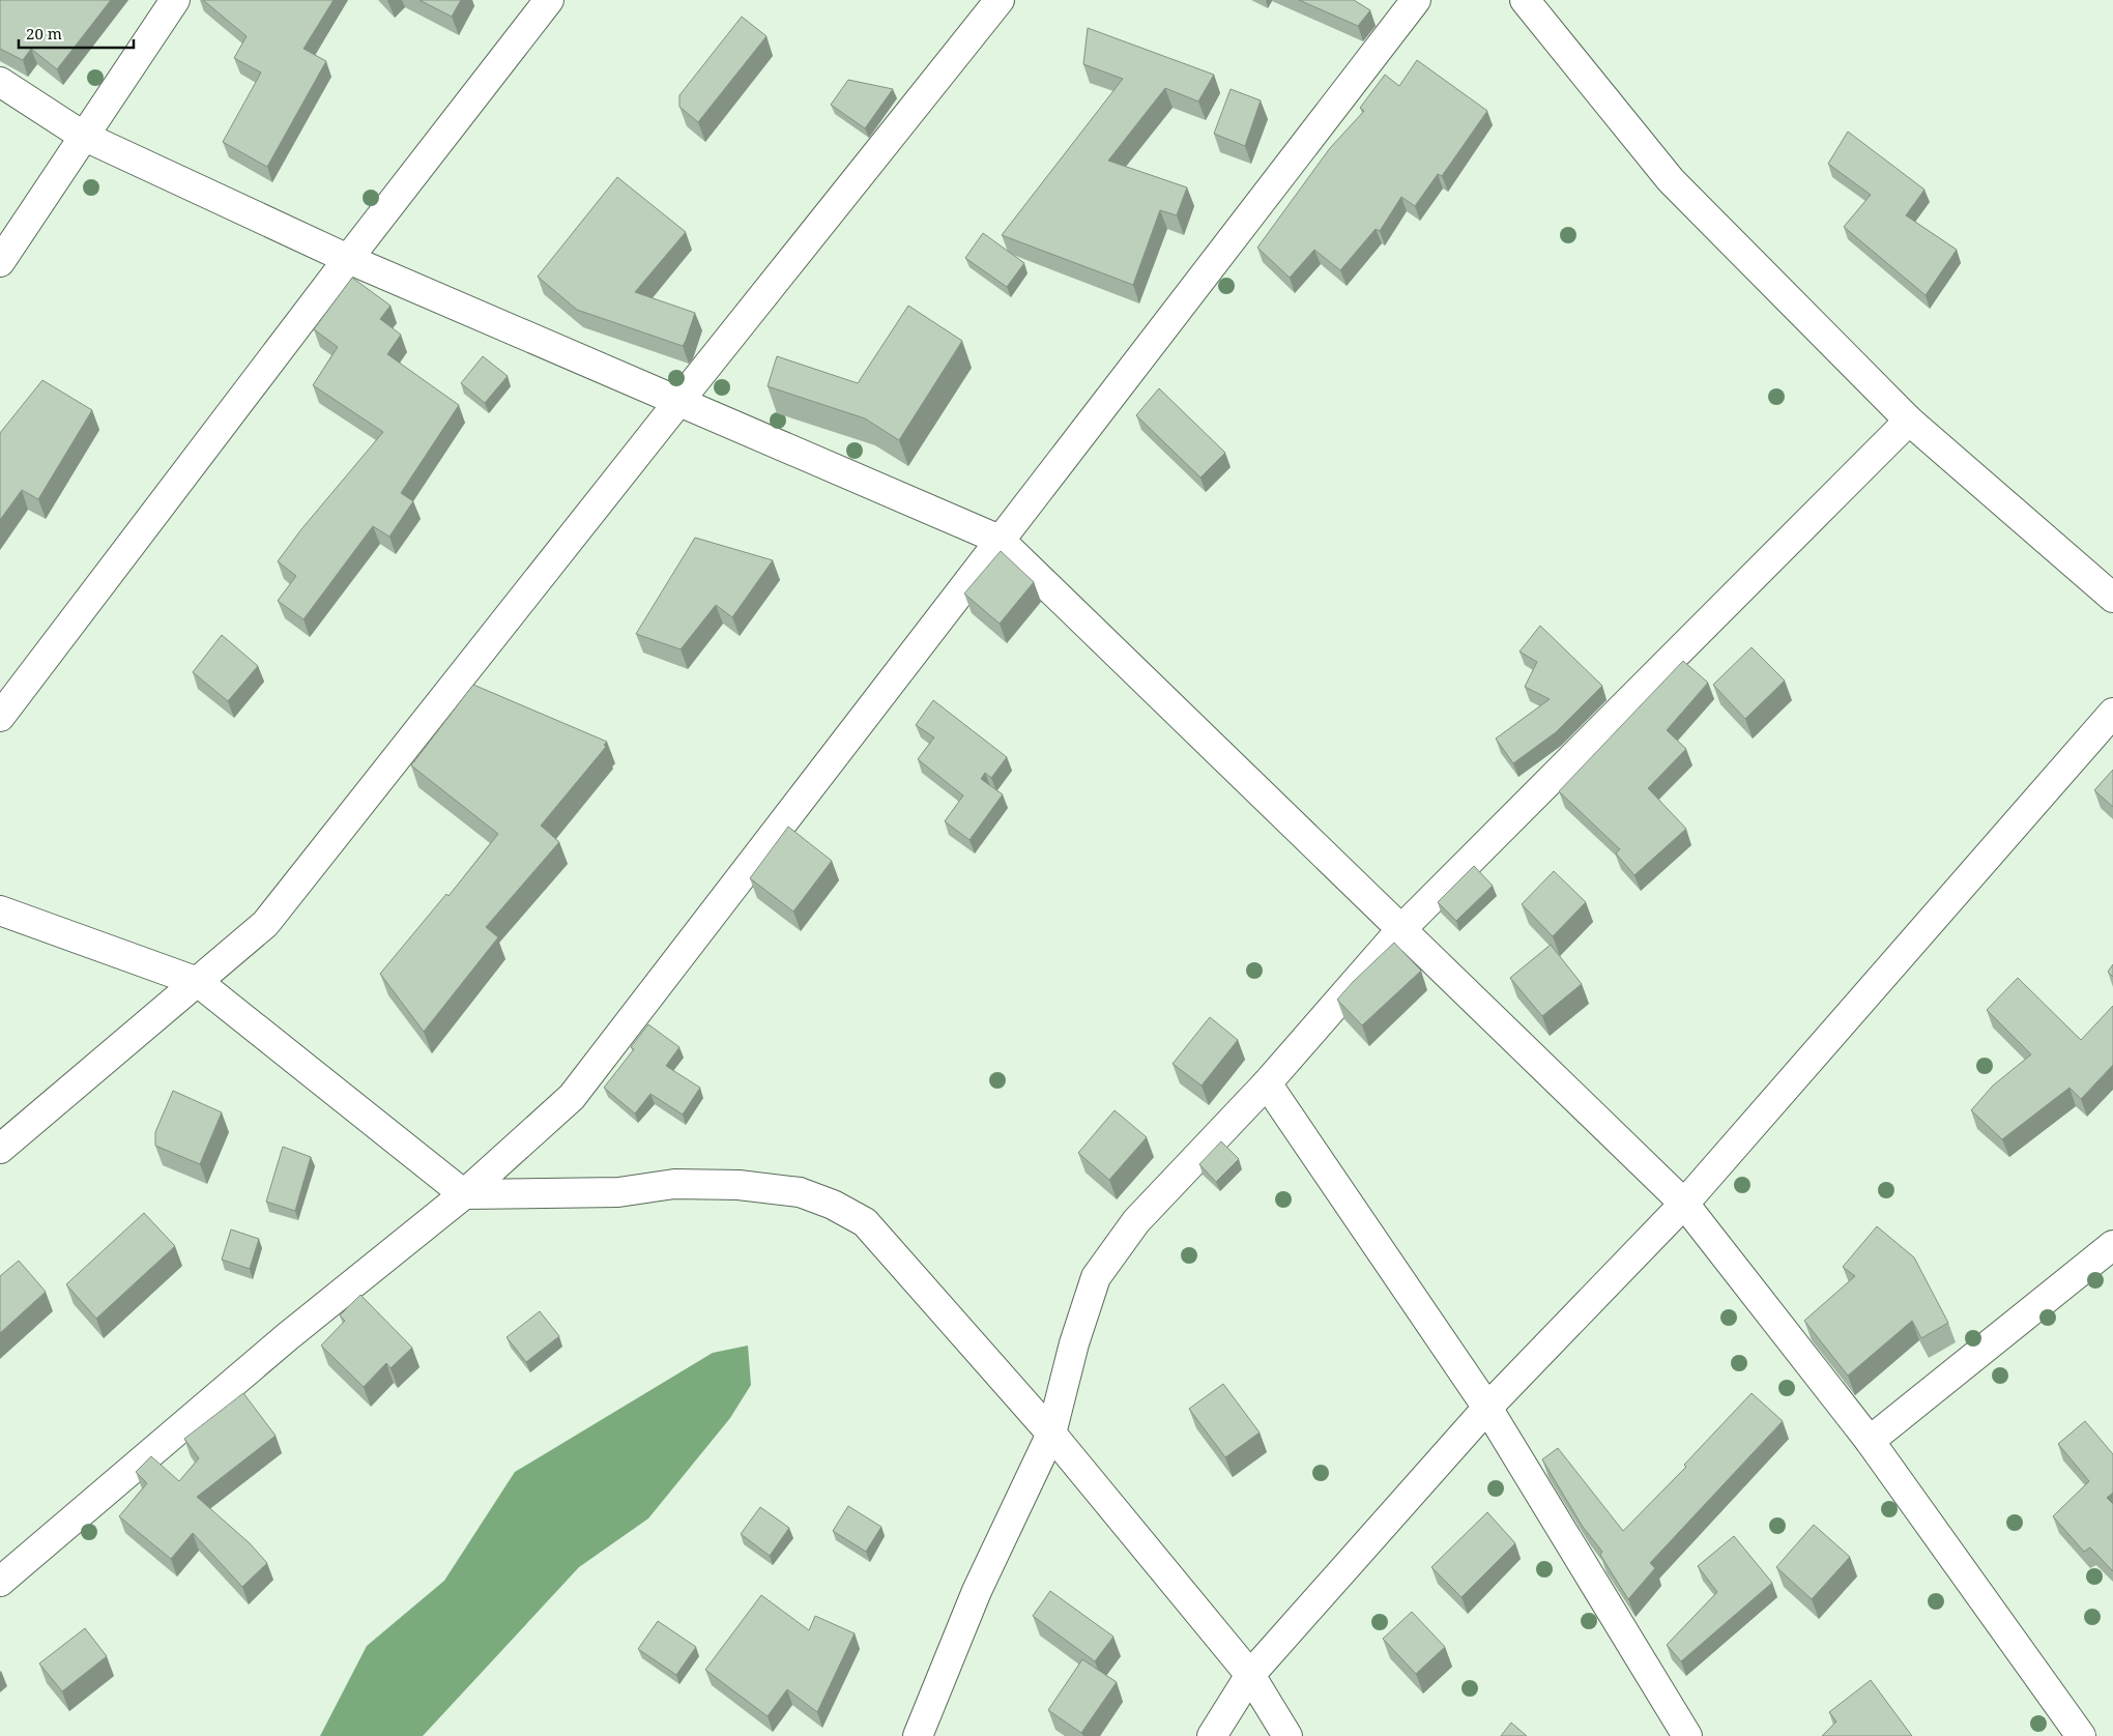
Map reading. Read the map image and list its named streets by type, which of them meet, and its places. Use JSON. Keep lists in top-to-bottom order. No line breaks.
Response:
{"scale_bar":"20 m"}
